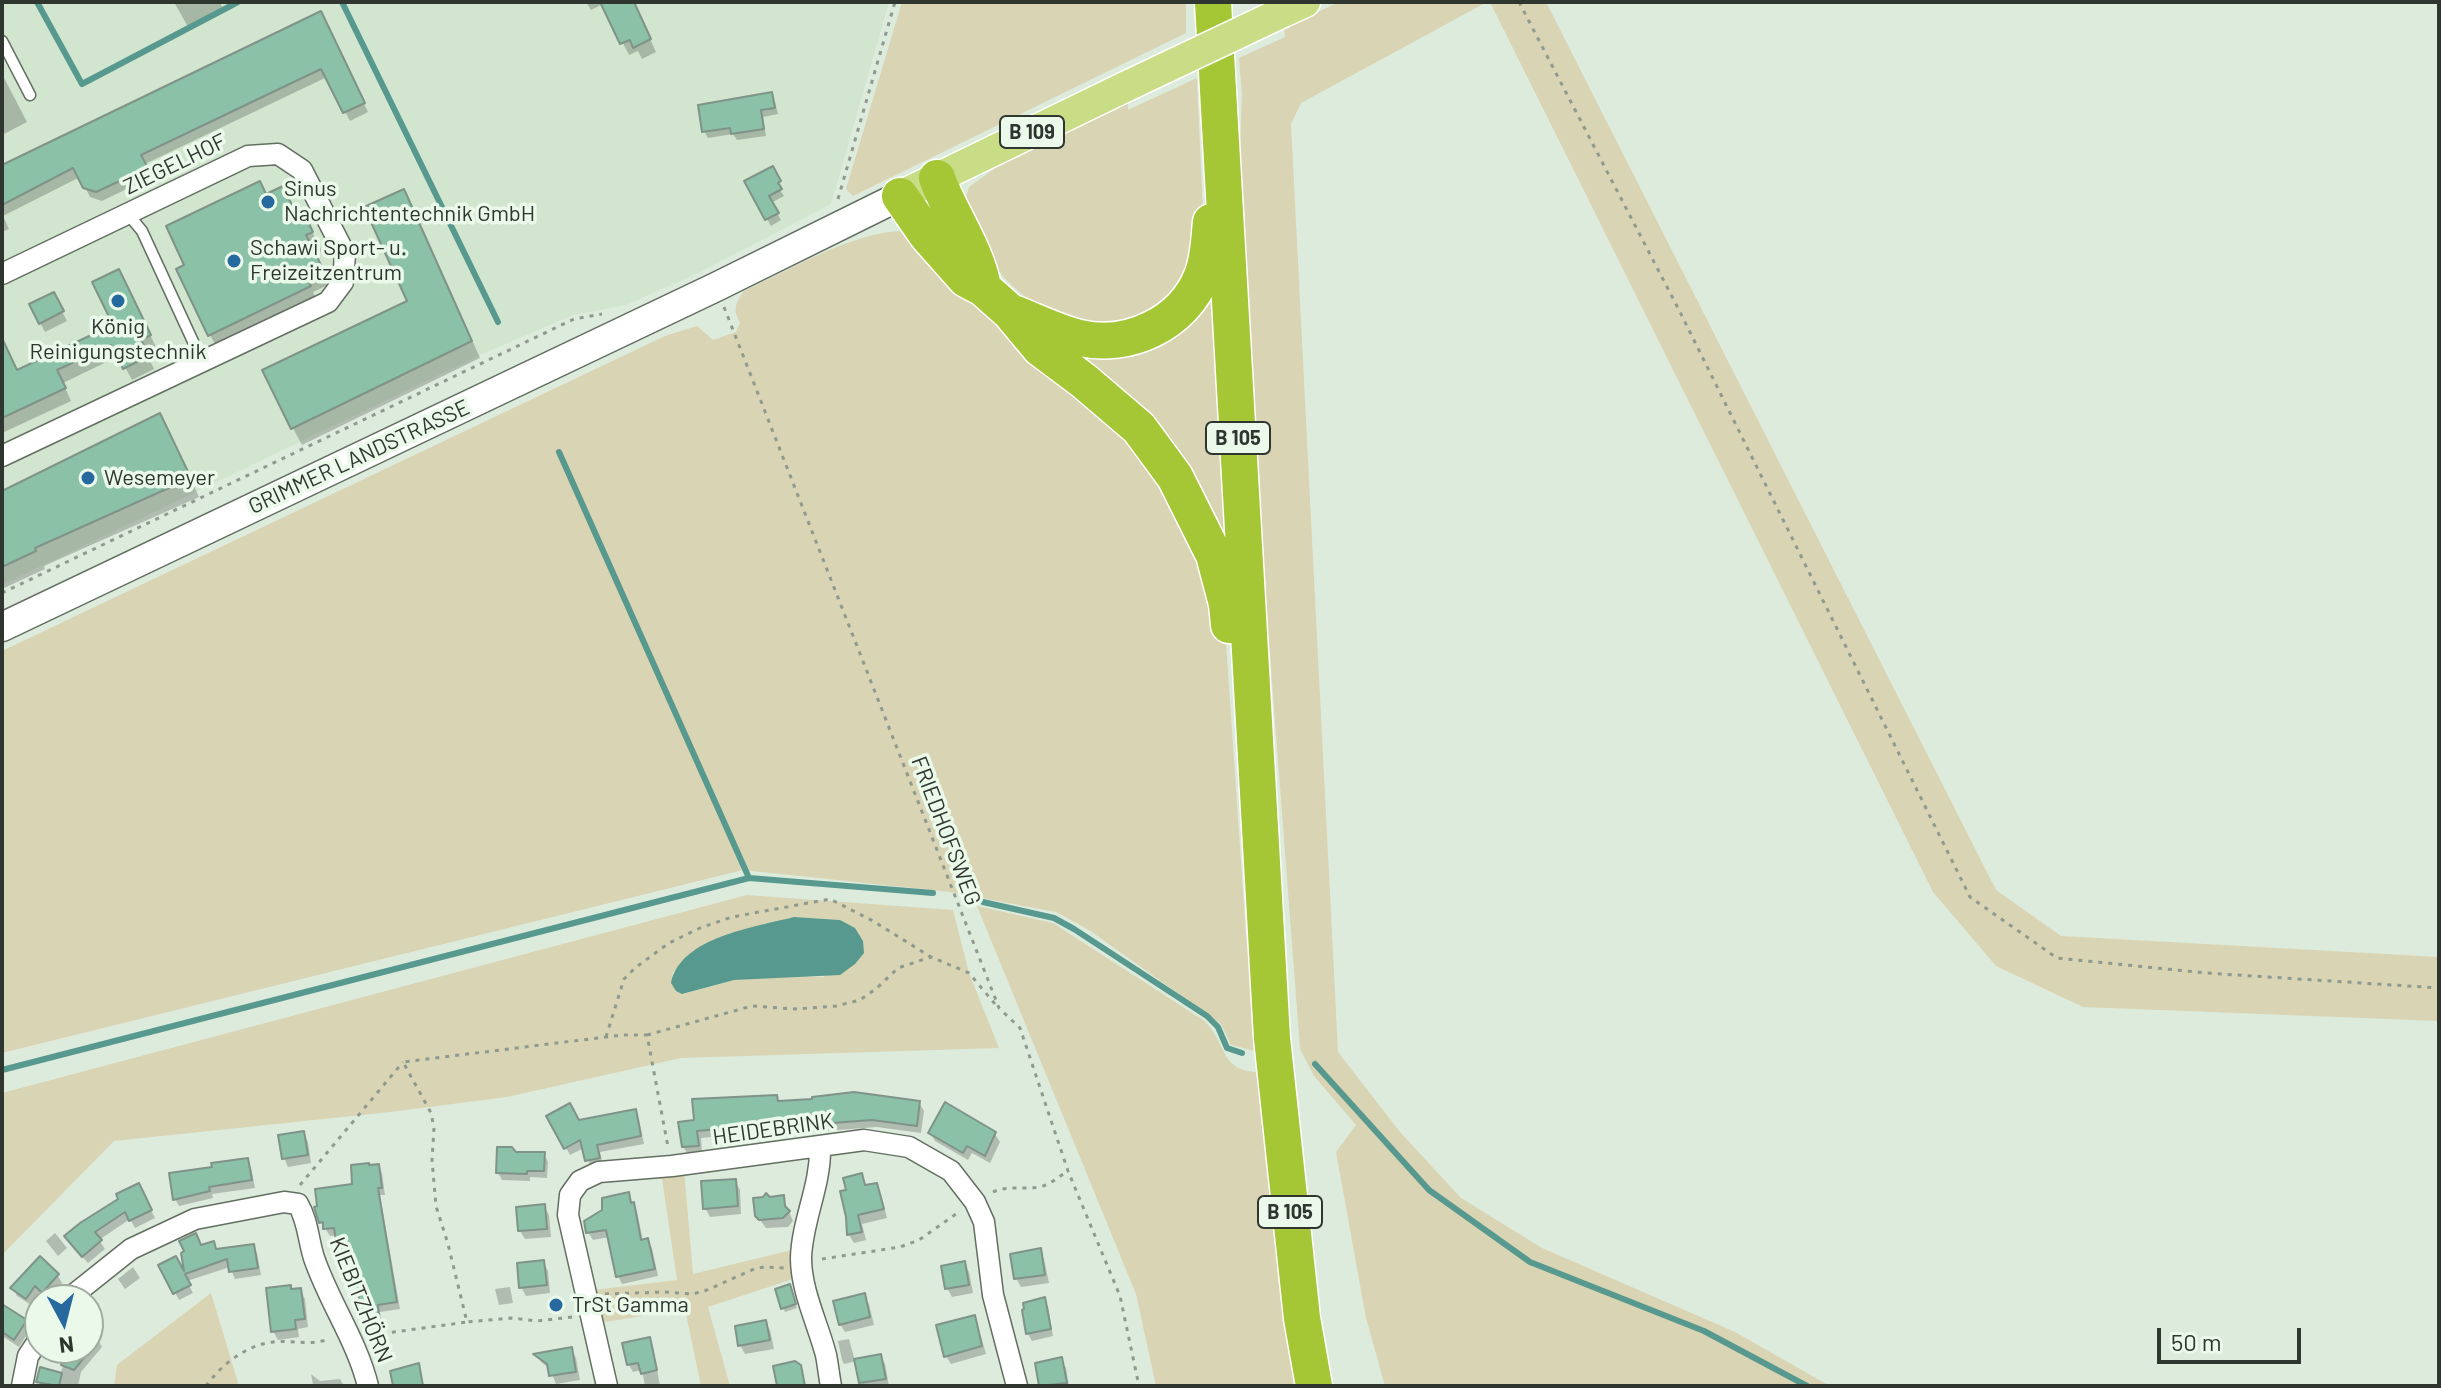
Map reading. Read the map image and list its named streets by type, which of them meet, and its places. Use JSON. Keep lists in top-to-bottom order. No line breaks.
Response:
{"streets":{"highway":["B 105"],"main road":["B 109","GRIMMER LANDSTRASSE"],"street":["ZIEGELHOF","HEIDEBRINK","KIEBITZHÖRN"],"path":["FRIEDHOFSWEG"]},"crossings":[["B 109","GRIMMER LANDSTRASSE"],["GRIMMER LANDSTRASSE","FRIEDHOFSWEG"]],"places":["Sinus Nachrichtentechnik GmbH","Schawi Sport- u. Freizeitzentrum","König Reinigungstechnik","Wesemeyer","TrSt Gamma"],"scale_bar":"50 m","north":"bottom"}
